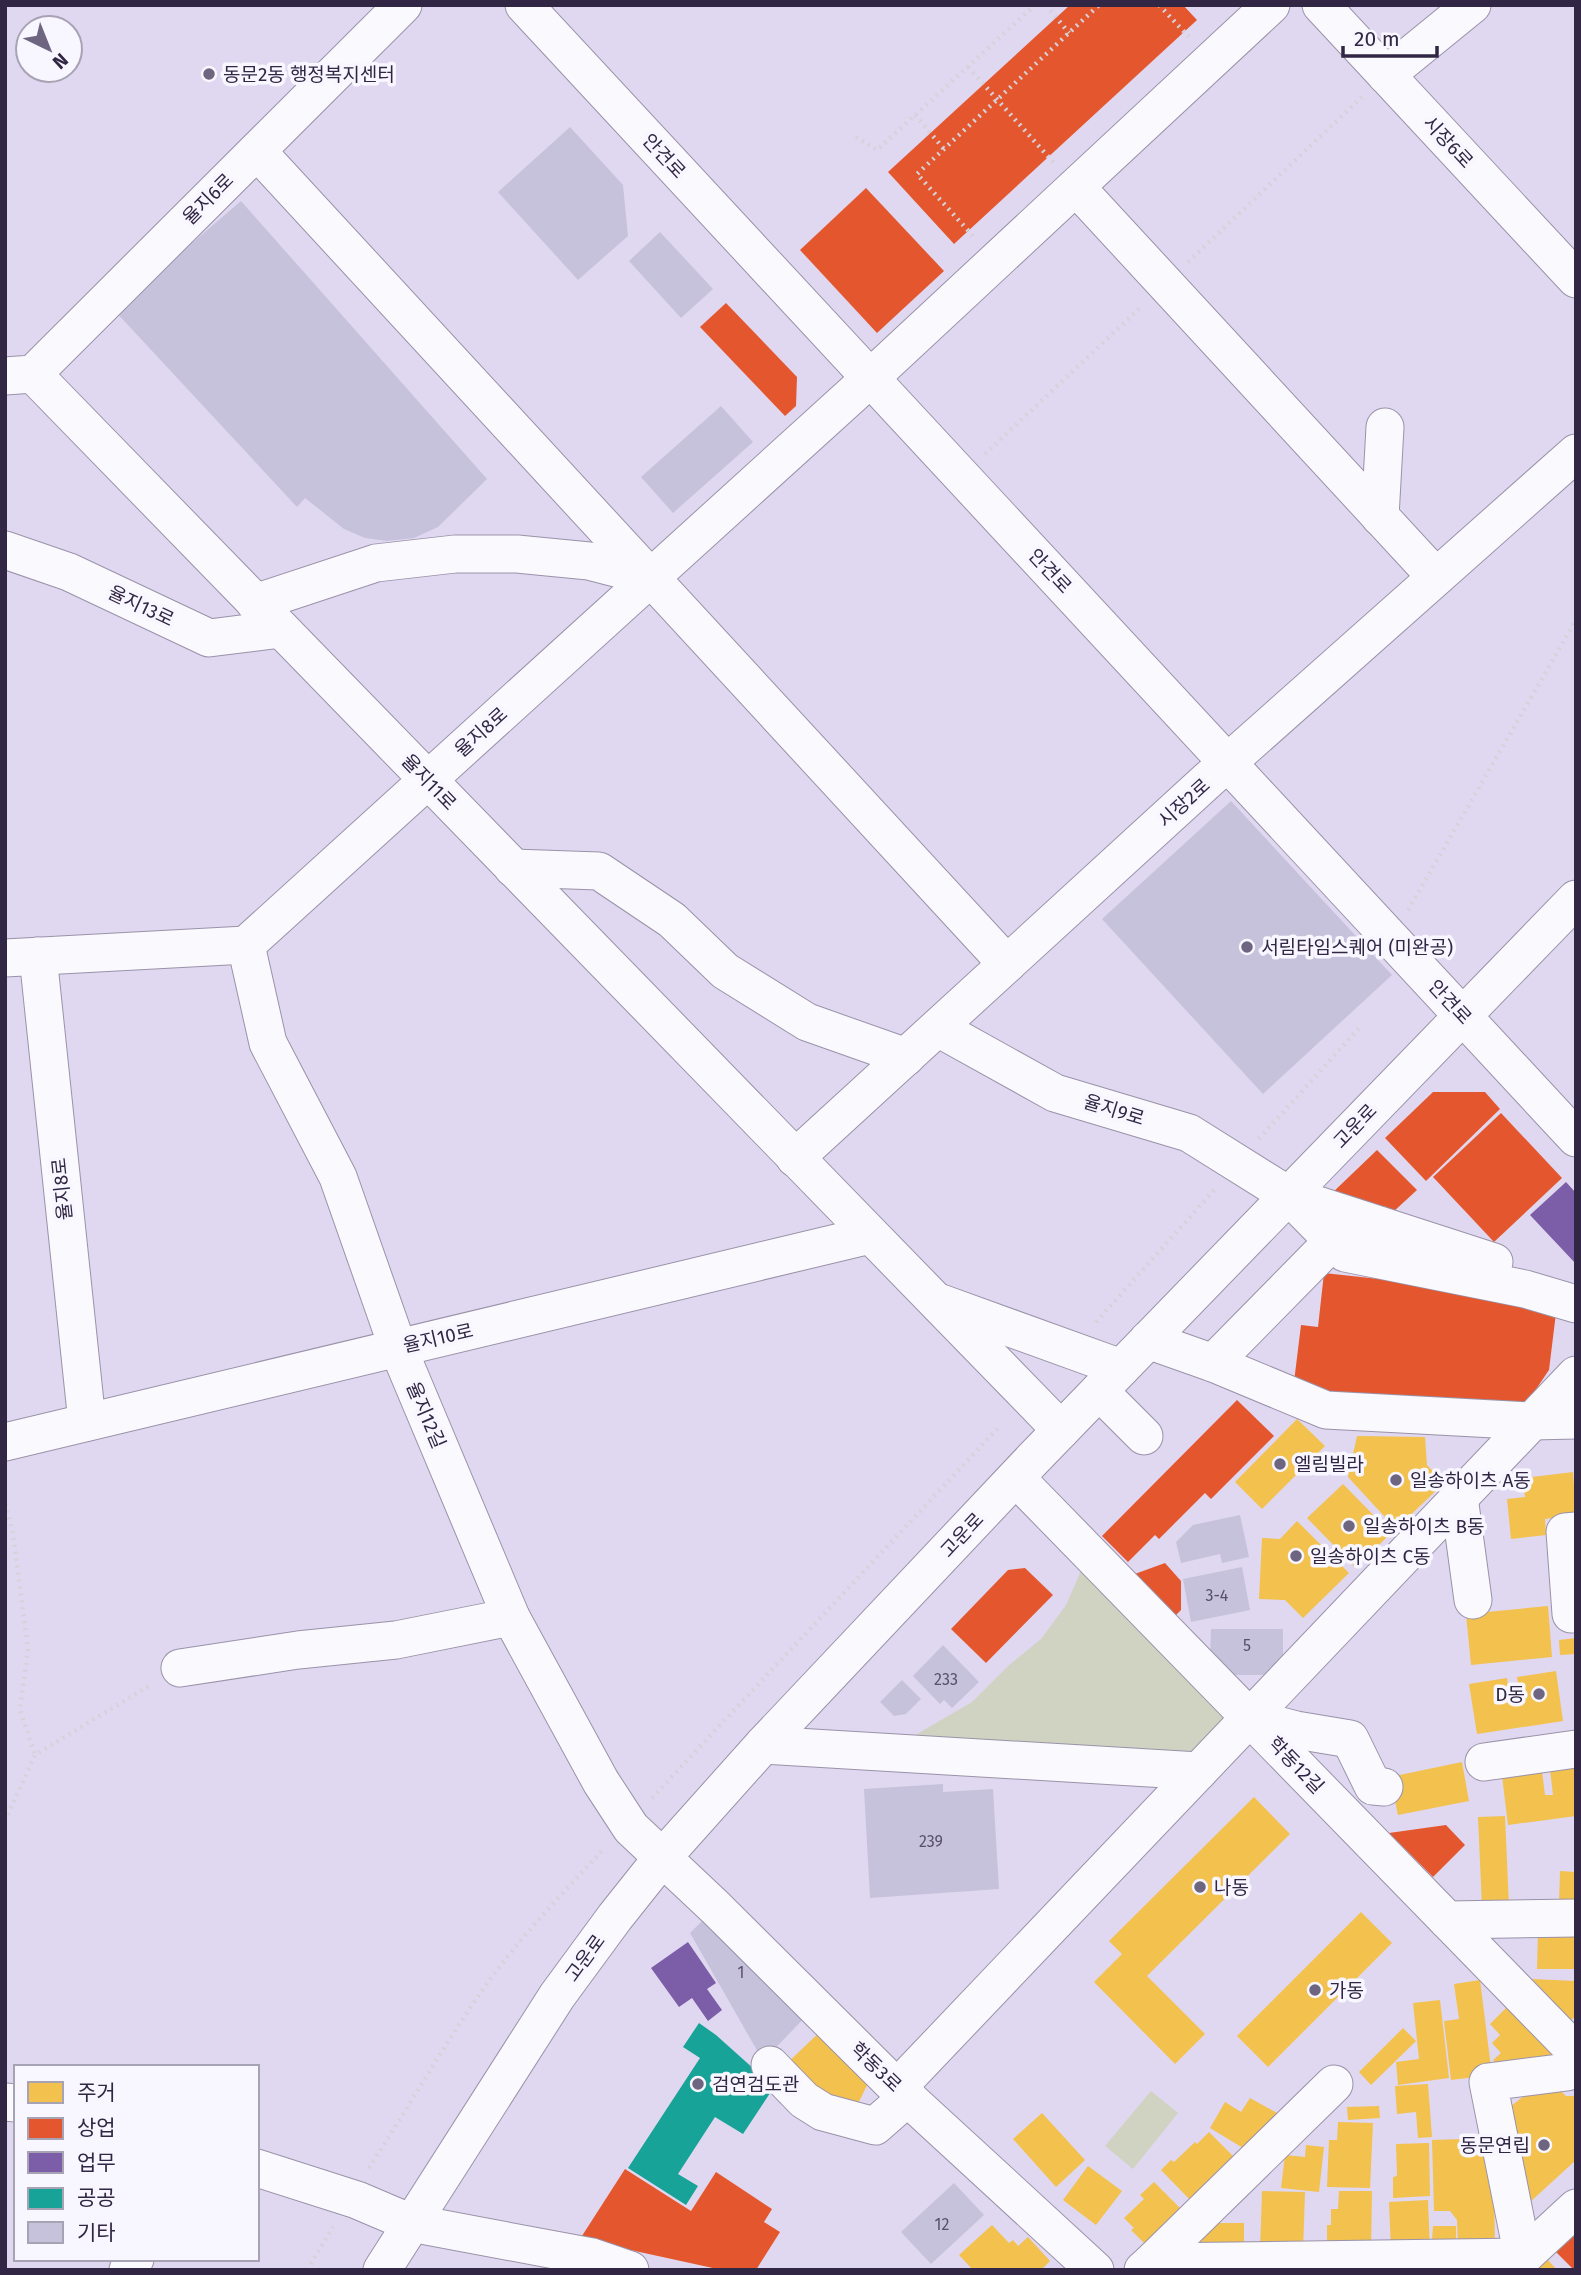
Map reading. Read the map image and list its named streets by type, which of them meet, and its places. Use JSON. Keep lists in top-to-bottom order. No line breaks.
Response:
{"streets":{"street":["시장6로","안견로","율지6로","율지13로","율지8로","율지11로","시장2로","율지9로","고운로","율지10로","율지12길","학동12길","학동3로"]},"crossings":[["안견로","율지8로"],["안견로","시장2로"],["안견로","고운로"],["율지6로","율지11로"],["율지13로","율지11로"],["율지8로","율지11로"],["율지8로","율지10로"],["율지8로","율지12길"],["율지11로","시장2로"],["율지11로","고운로"],["율지11로","율지10로"],["시장2로","율지9로"],["율지9로","고운로"],["고운로","율지12길"],["고운로","학동12길"],["고운로","학동3로"],["율지10로","율지12길"],["율지12길","학동3로"]],"places":["동문2동 행정복지센터","서림타임스퀘어 (미완공)","엘림빌라","일송하이츠 A동","일송하이츠 B동","일송하이츠 C동","D동","나동","가동","검연검도관","동문연립"],"house_numbers":["3-4","5","233","239","1","12"],"legend":["주거","상업","업무","공공","기타"],"scale_bar":"20 m","north":"bottom right"}
